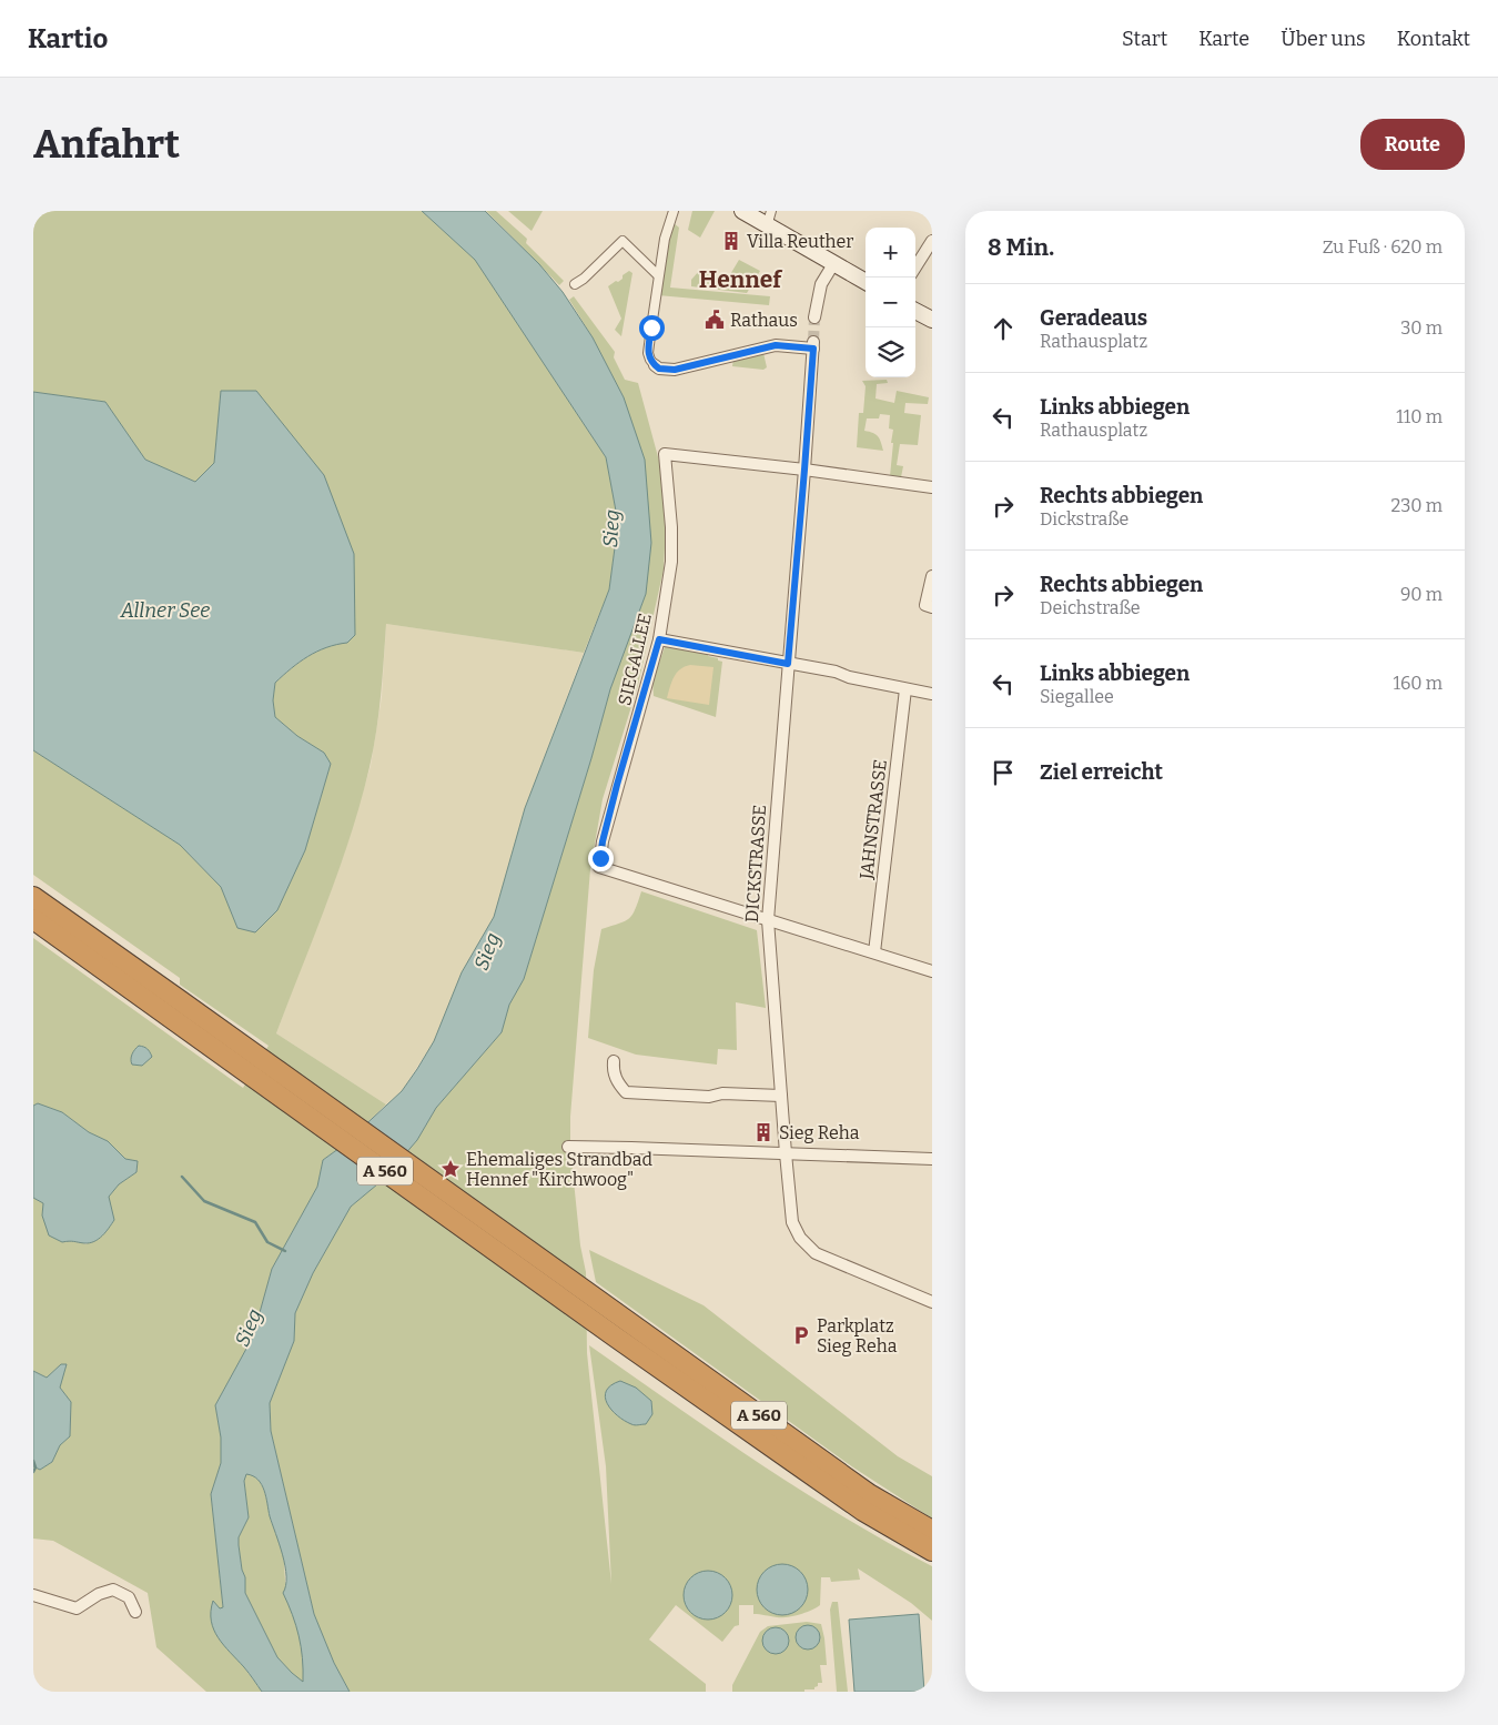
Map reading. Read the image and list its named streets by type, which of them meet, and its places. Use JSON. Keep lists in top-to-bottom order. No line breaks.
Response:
{"streets":{"highway":["A 560"],"street":["SIEGALLEE","JAHNSTRASSE","DICKSTRASSE"]},"crossings":[["SIEGALLEE","DICKSTRASSE"]],"districts":["Hennef"],"water":["Sieg","Allner See"],"places":{"building":["Villa Reuther","Sieg Reha"],"public building":["Rathaus"],"place":["Ehemaliges Strandbad Hennef \"Kirchwoog\""],"parking":["Parkplatz Sieg Reha"]},"page":{"header":"Kartio","nav":["Start","Karte","Über uns","Kontakt"],"buttons":"Route","title":"Anfahrt","heading":["8 Min.","Zu Fuß · 620 m"],"map_buttons":["+","−"],"list":[["Geradeaus","Rathausplatz","30 m"],["Links abbiegen","Rathausplatz","110 m"],["Rechts abbiegen","Dickstraße","230 m"],["Rechts abbiegen","Deichstraße","90 m"],["Links abbiegen","Siegallee","160 m"],"Ziel erreicht"]}}
